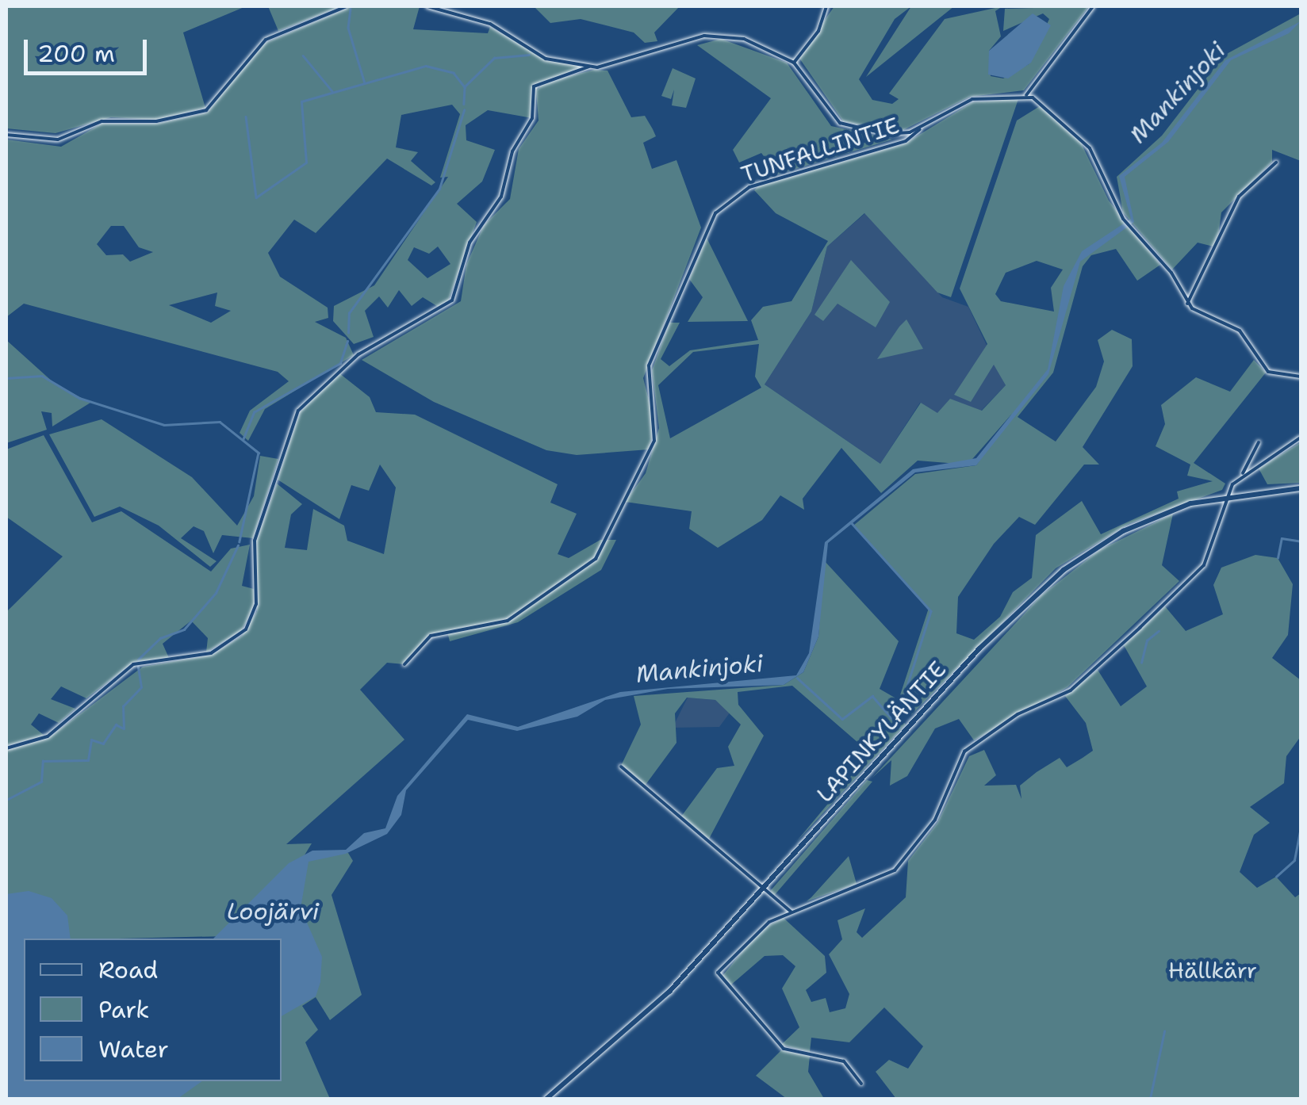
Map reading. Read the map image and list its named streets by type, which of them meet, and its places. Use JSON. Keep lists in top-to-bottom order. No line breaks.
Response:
{"streets":{"main road":["LAPINKYLÄNTIE"],"street":["TUNFALLINTIE"]},"water":["Mankinjoki","Loojärvi"],"parks":["Hällkärr"],"legend":["Road","Park","Water"],"scale_bar":"200 m"}
